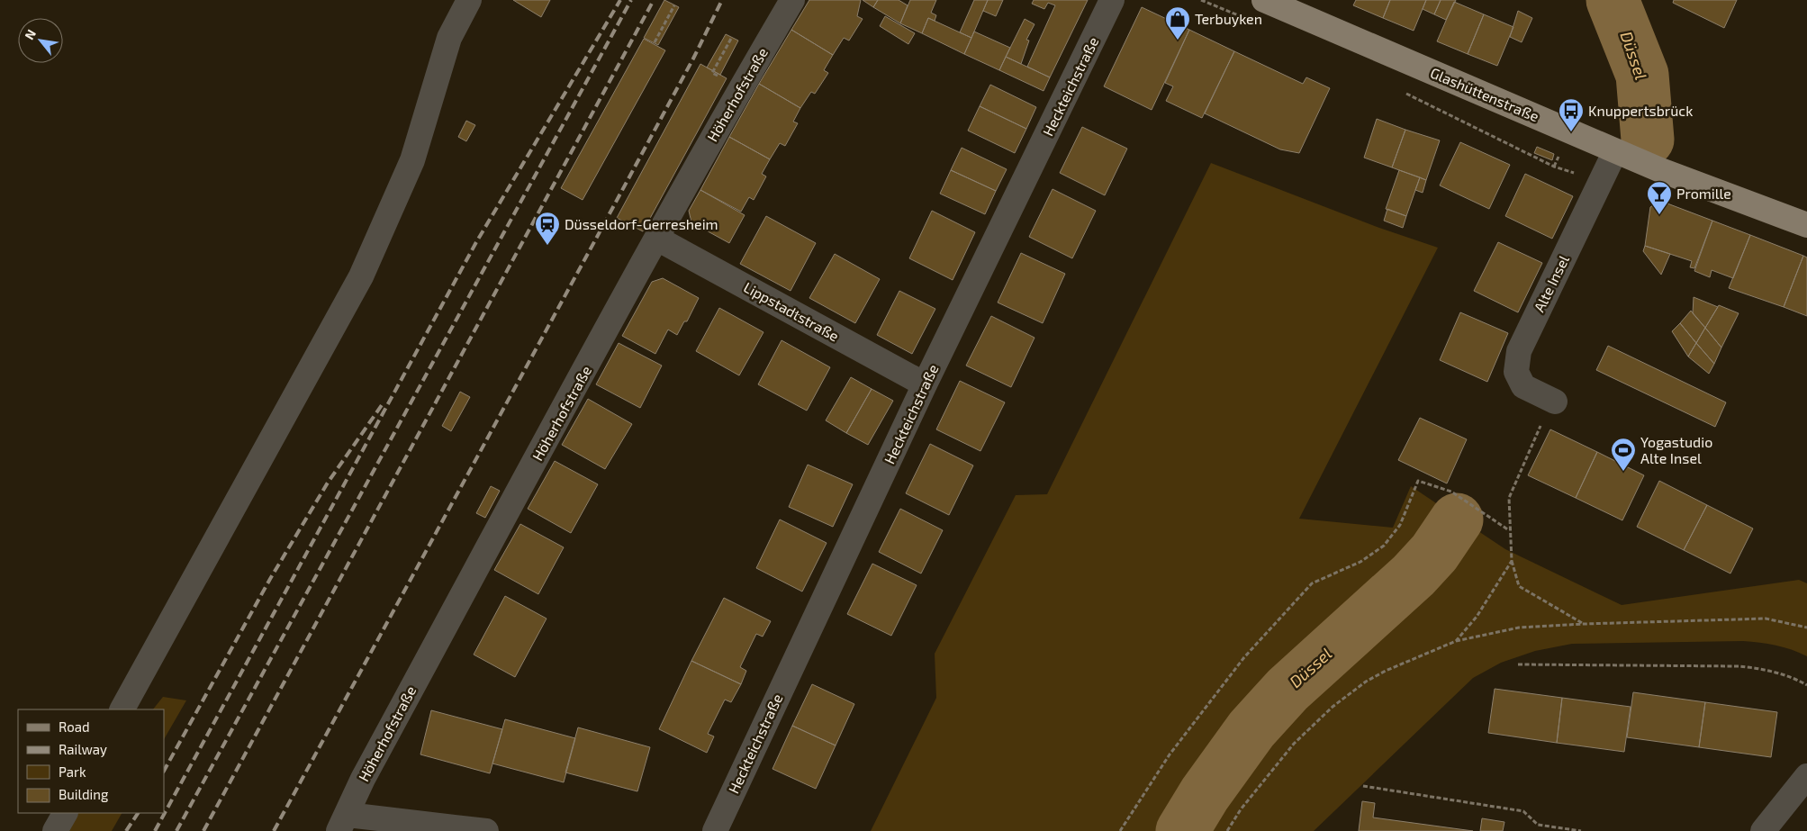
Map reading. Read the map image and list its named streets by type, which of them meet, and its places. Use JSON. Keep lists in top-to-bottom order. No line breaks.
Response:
{"streets":{"main road":["Glashüttenstraße"],"street":["Heckteichstraße","Höherhofstraße","Alte Insel","Lippstadtstraße"]},"crossings":[["Heckteichstraße","Lippstadtstraße"],["Höherhofstraße","Lippstadtstraße"],["Glashüttenstraße","Alte Insel"]],"water":["Düssel"],"places":{"shop":["Terbuyken"],"bus stop":["Knuppertsbrück"],"bar":["Promille"],"station":["Düsseldorf-Gerresheim"],"sports":["Yogastudio Alte Insel"]},"legend":["Road","Railway","Park","Building"],"north":"top left"}
